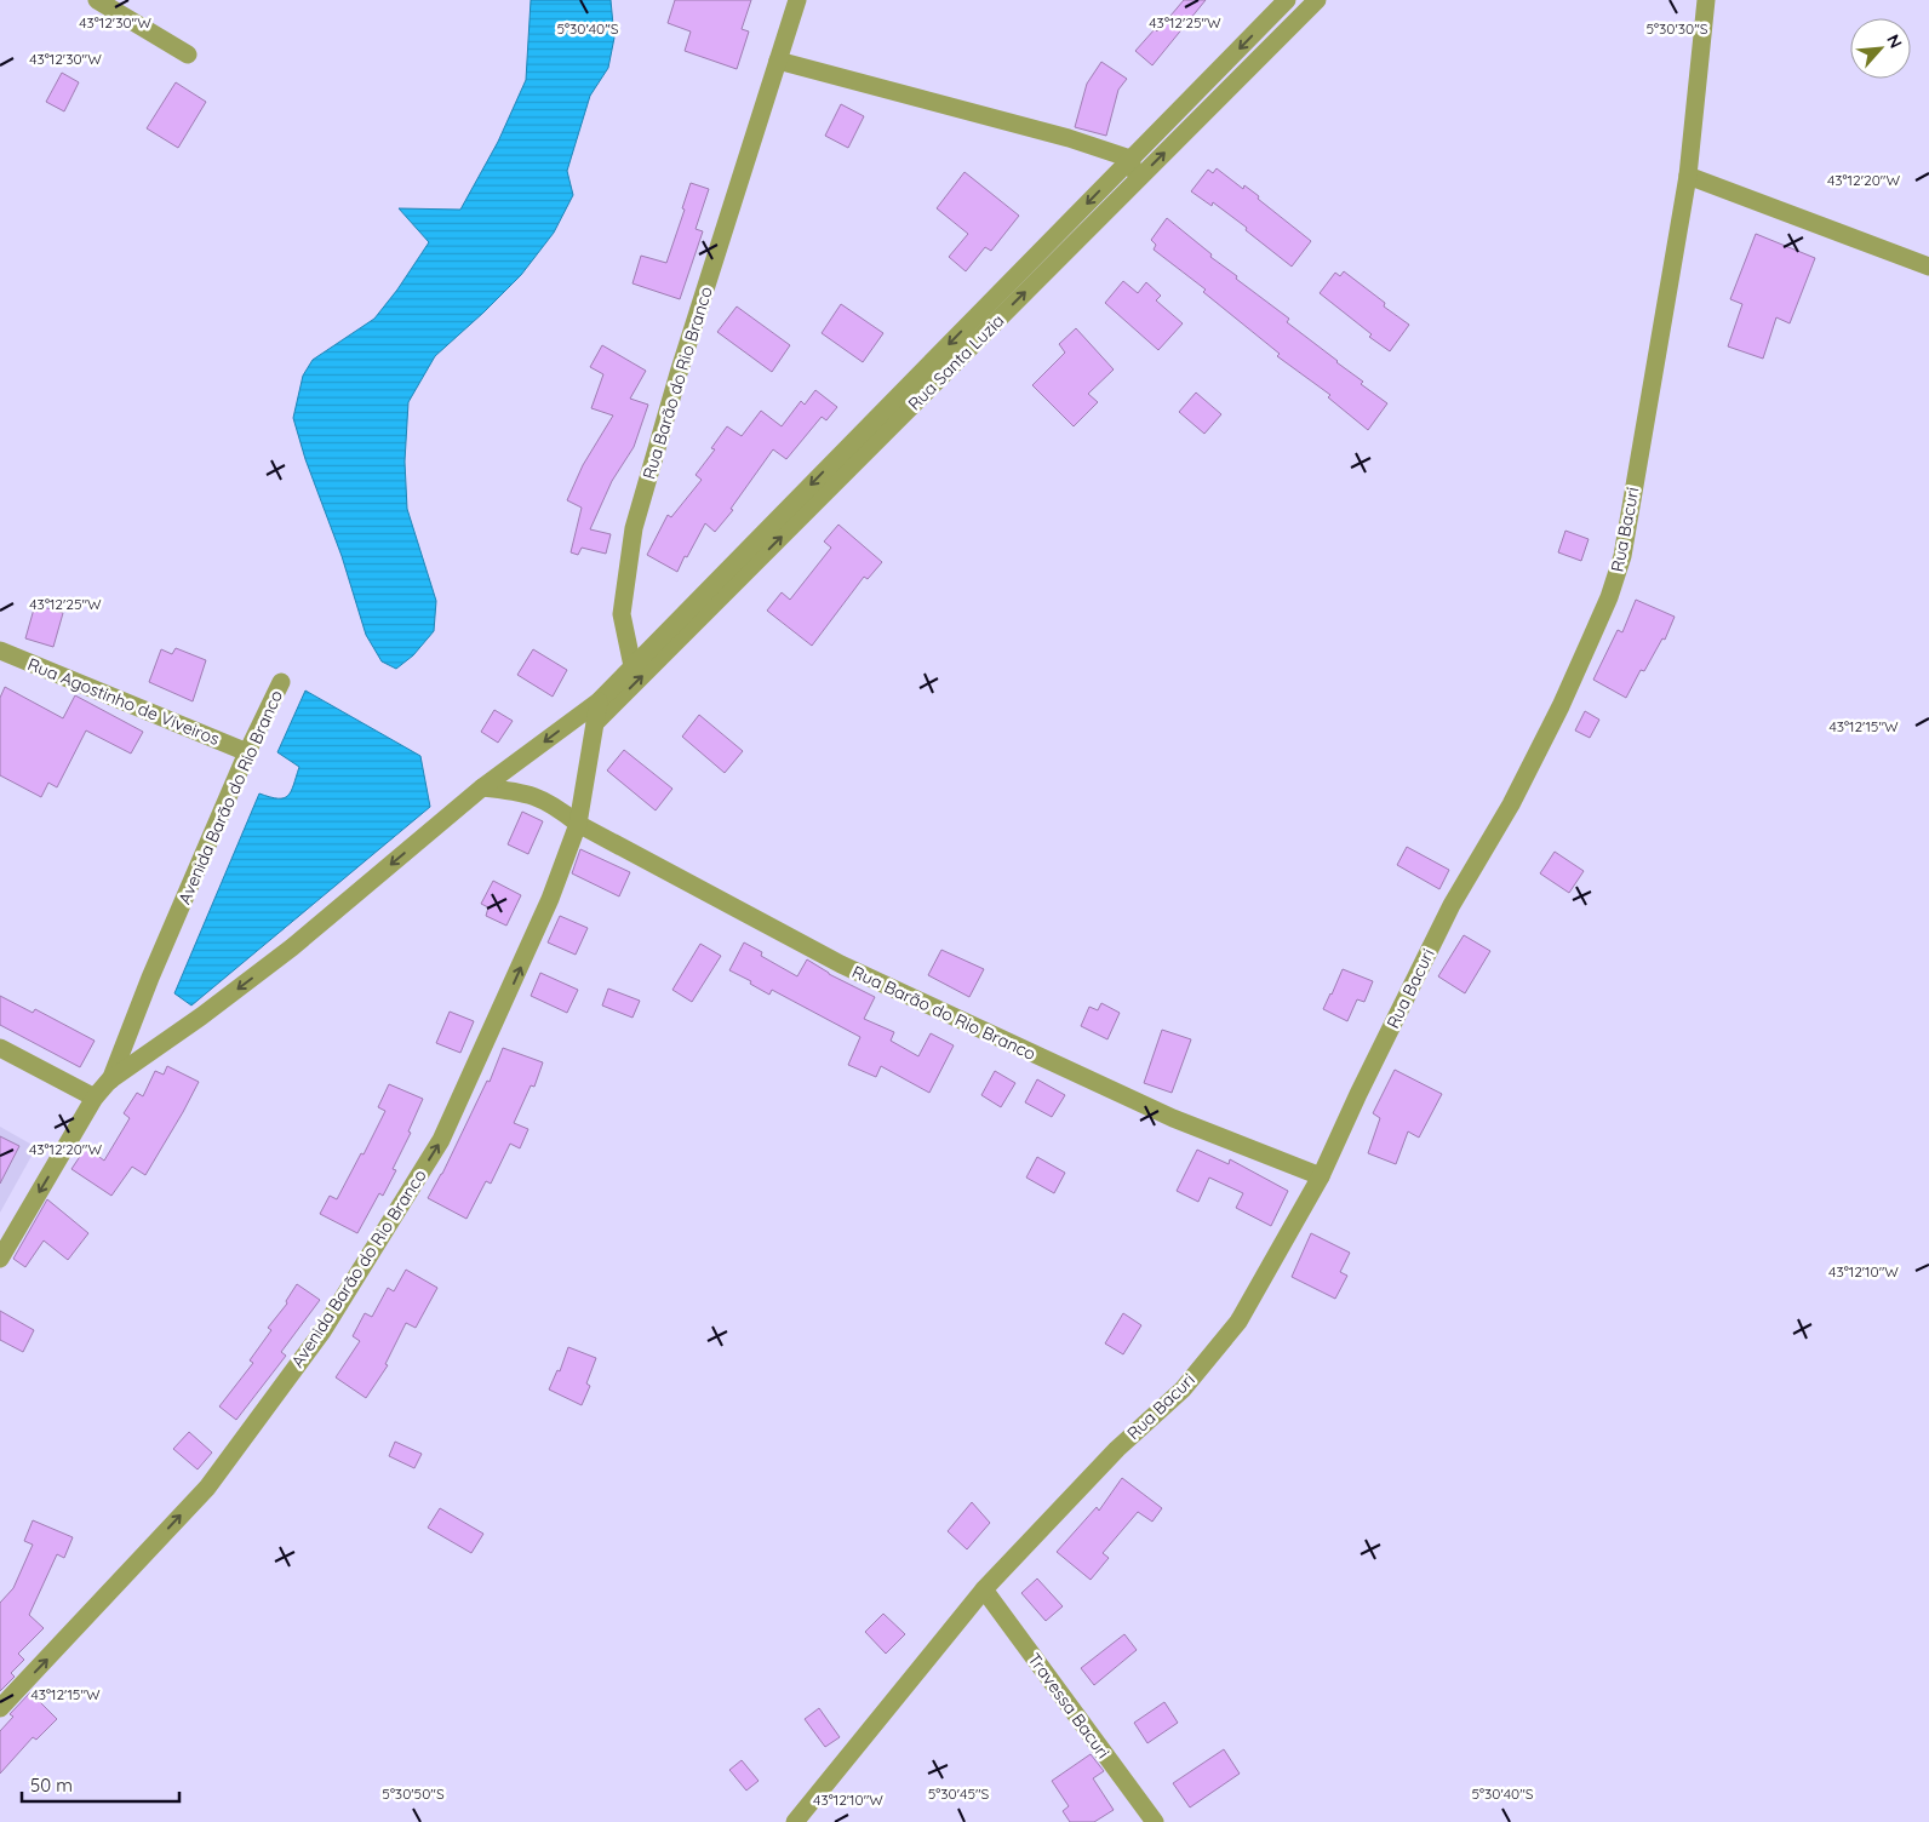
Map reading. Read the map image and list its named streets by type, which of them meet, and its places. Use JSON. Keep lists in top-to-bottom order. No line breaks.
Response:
{"streets":{"street":["Rua Santa Luzia","Rua Barão do Rio Branco","Rua Bacuri","Rua Agostinho de Viveiros","Avenida Barão do Rio Branco","Travessa Bacuri"]},"crossings":[["Rua Santa Luzia","Rua Barão do Rio Branco"],["Rua Santa Luzia","Avenida Barão do Rio Branco"],["Rua Barão do Rio Branco","Rua Bacuri"],["Rua Barão do Rio Branco","Avenida Barão do Rio Branco"],["Rua Bacuri","Travessa Bacuri"],["Rua Agostinho de Viveiros","Avenida Barão do Rio Branco"]],"scale_bar":"50 m","north":"top right","coordinates":["43°12'30\"W","43°12'25\"W","5°30'40\"S","5°30'30\"S","43°12'20\"W","43°12'15\"W","43°12'10\"W","5°30'50\"S","5°30'45\"S"]}
